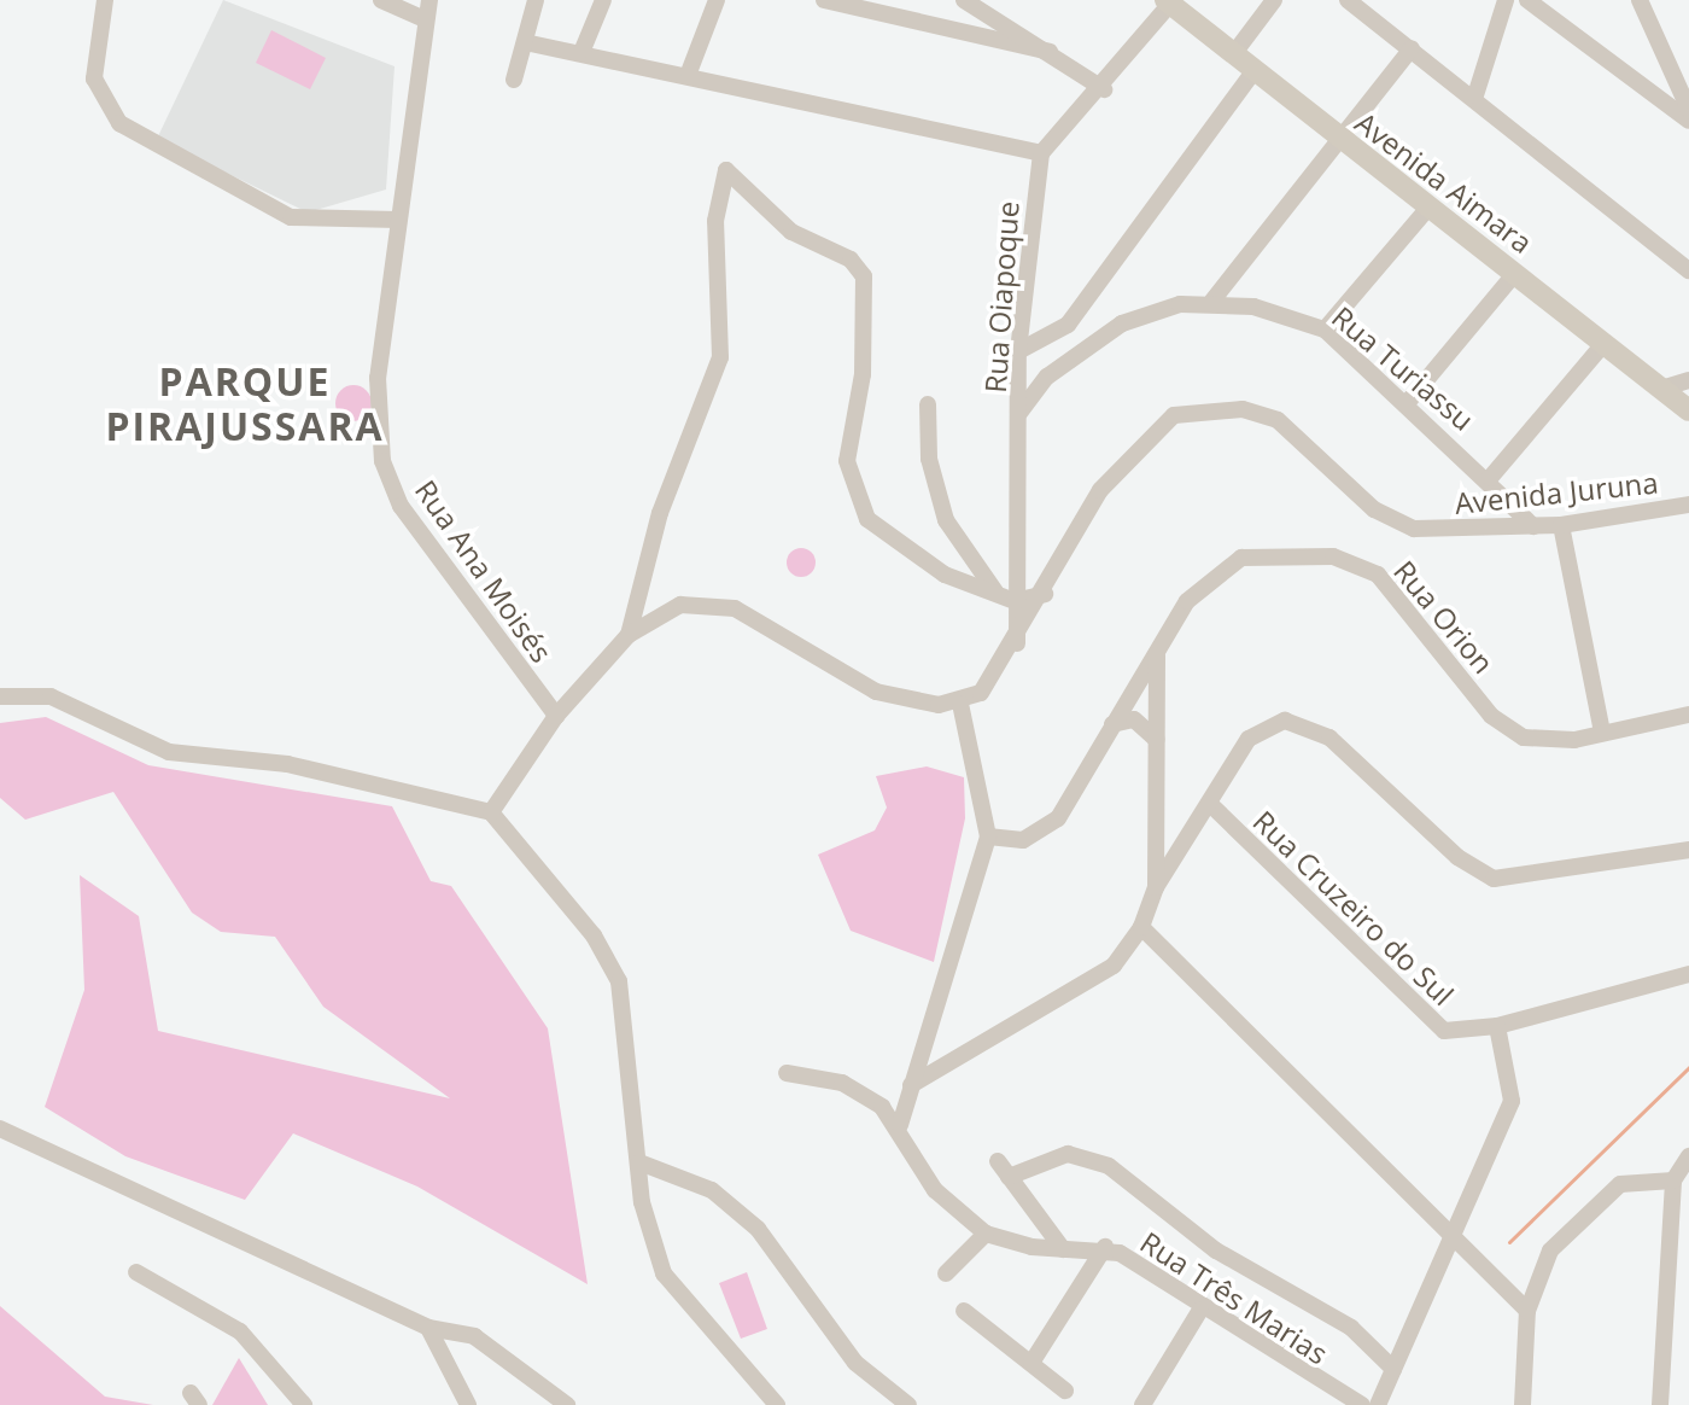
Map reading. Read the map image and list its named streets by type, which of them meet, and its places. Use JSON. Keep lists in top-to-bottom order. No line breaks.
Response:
{"streets":{"main road":["Avenida Aimara"],"street":["Rua Oiapoque","Rua Turiassu","Avenida Juruna","Rua Ana Moisés","Rua Orion","Rua Cruzeiro do Sul","Rua Três Marias"]},"crossings":[["Rua Oiapoque","Rua Turiassu"],["Rua Oiapoque","Avenida Juruna"],["Rua Turiassu","Avenida Juruna"]],"districts":["PARQUE PIRAJUSSARA"]}
